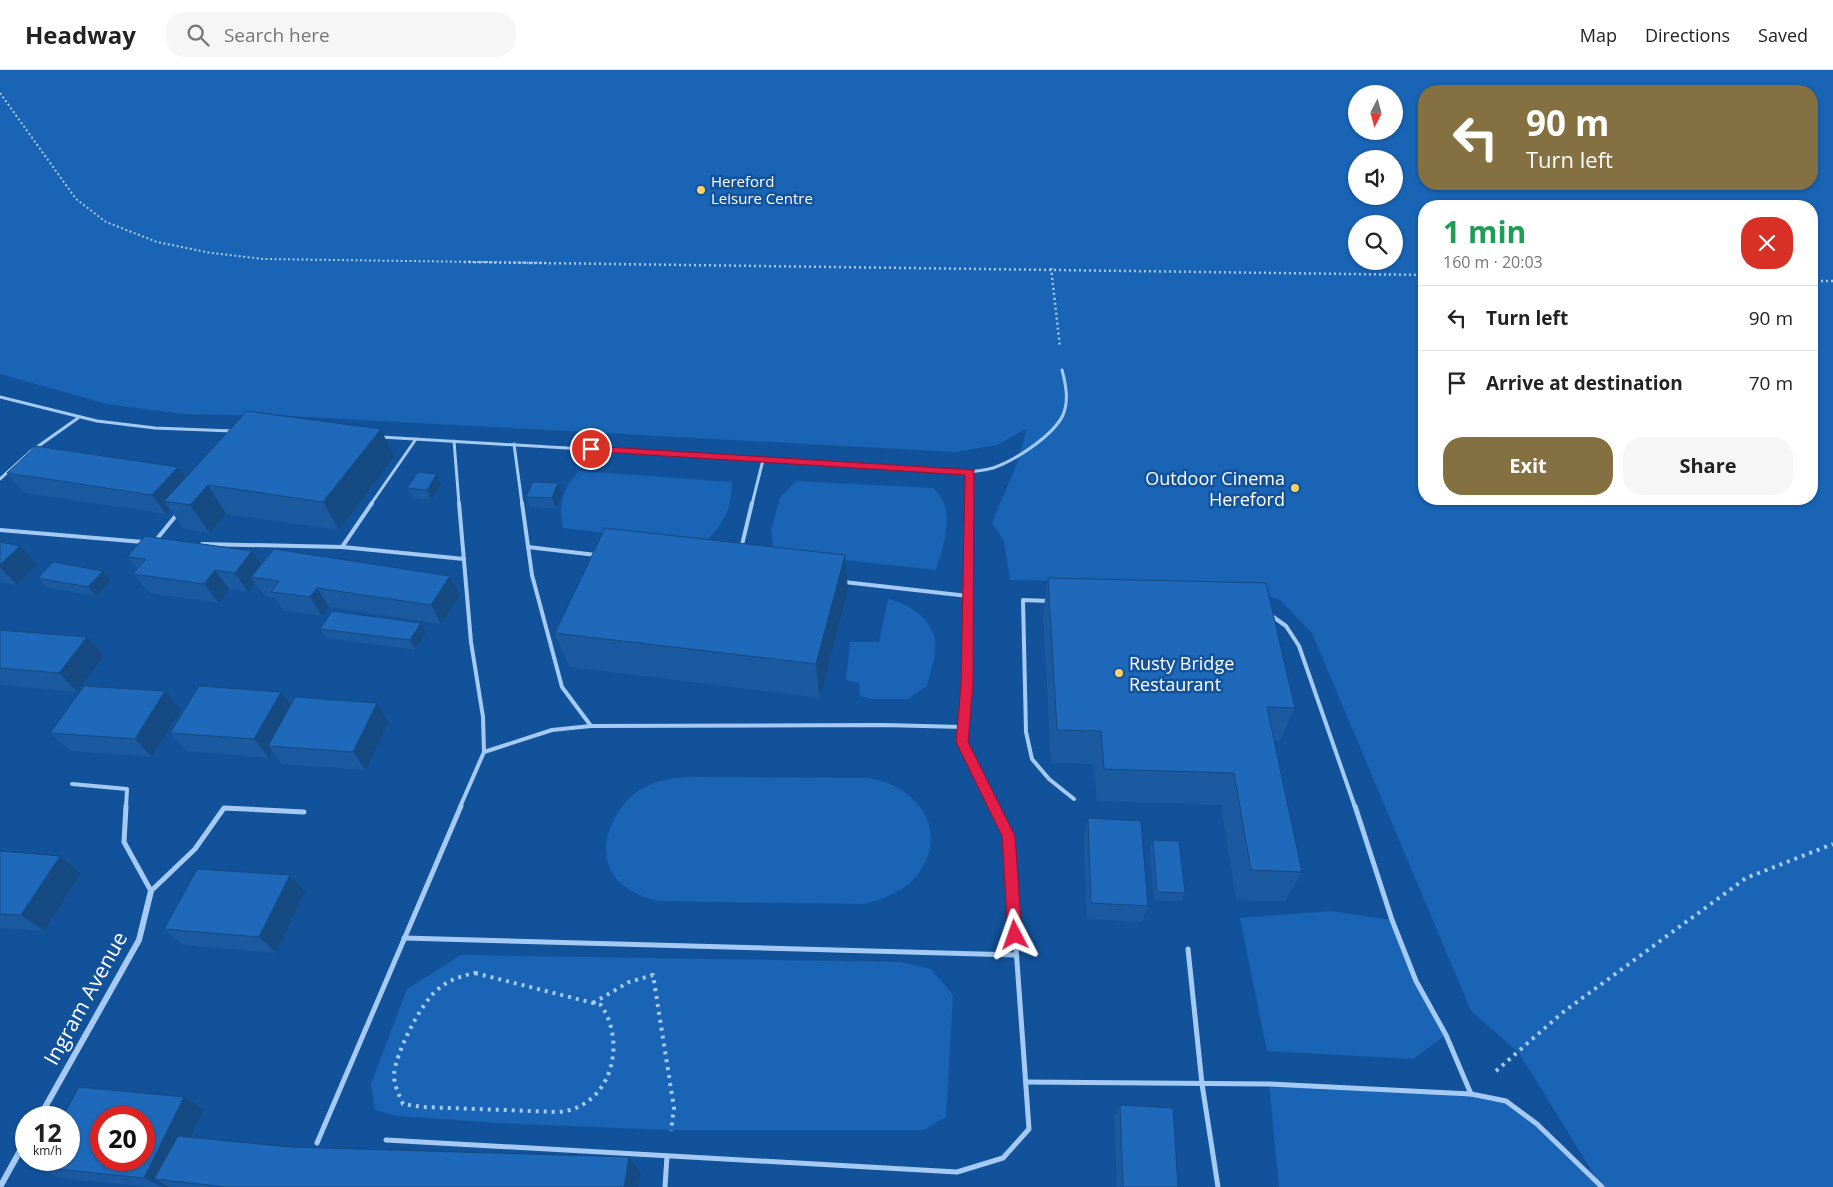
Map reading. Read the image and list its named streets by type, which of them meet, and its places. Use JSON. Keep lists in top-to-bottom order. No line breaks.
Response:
{"streets":{"street":["Ingram Avenue"]},"places":["Hereford Leisure Centre","Outdoor Cinema Hereford","Rusty Bridge Restaurant"],"north":"bottom","page":{"header":"Headway","search":"Search here","nav":["Map","Directions","Saved"],"turn":["90 m","Turn left"],"heading":["1 min","160 m · 20:03"],"list":[{"name":"Turn left","value":"90 m"},{"name":"Arrive at destination","value":"70 m"}],"buttons":["Exit","Share"],"speed":"12 km/h","limit":"20"}}
